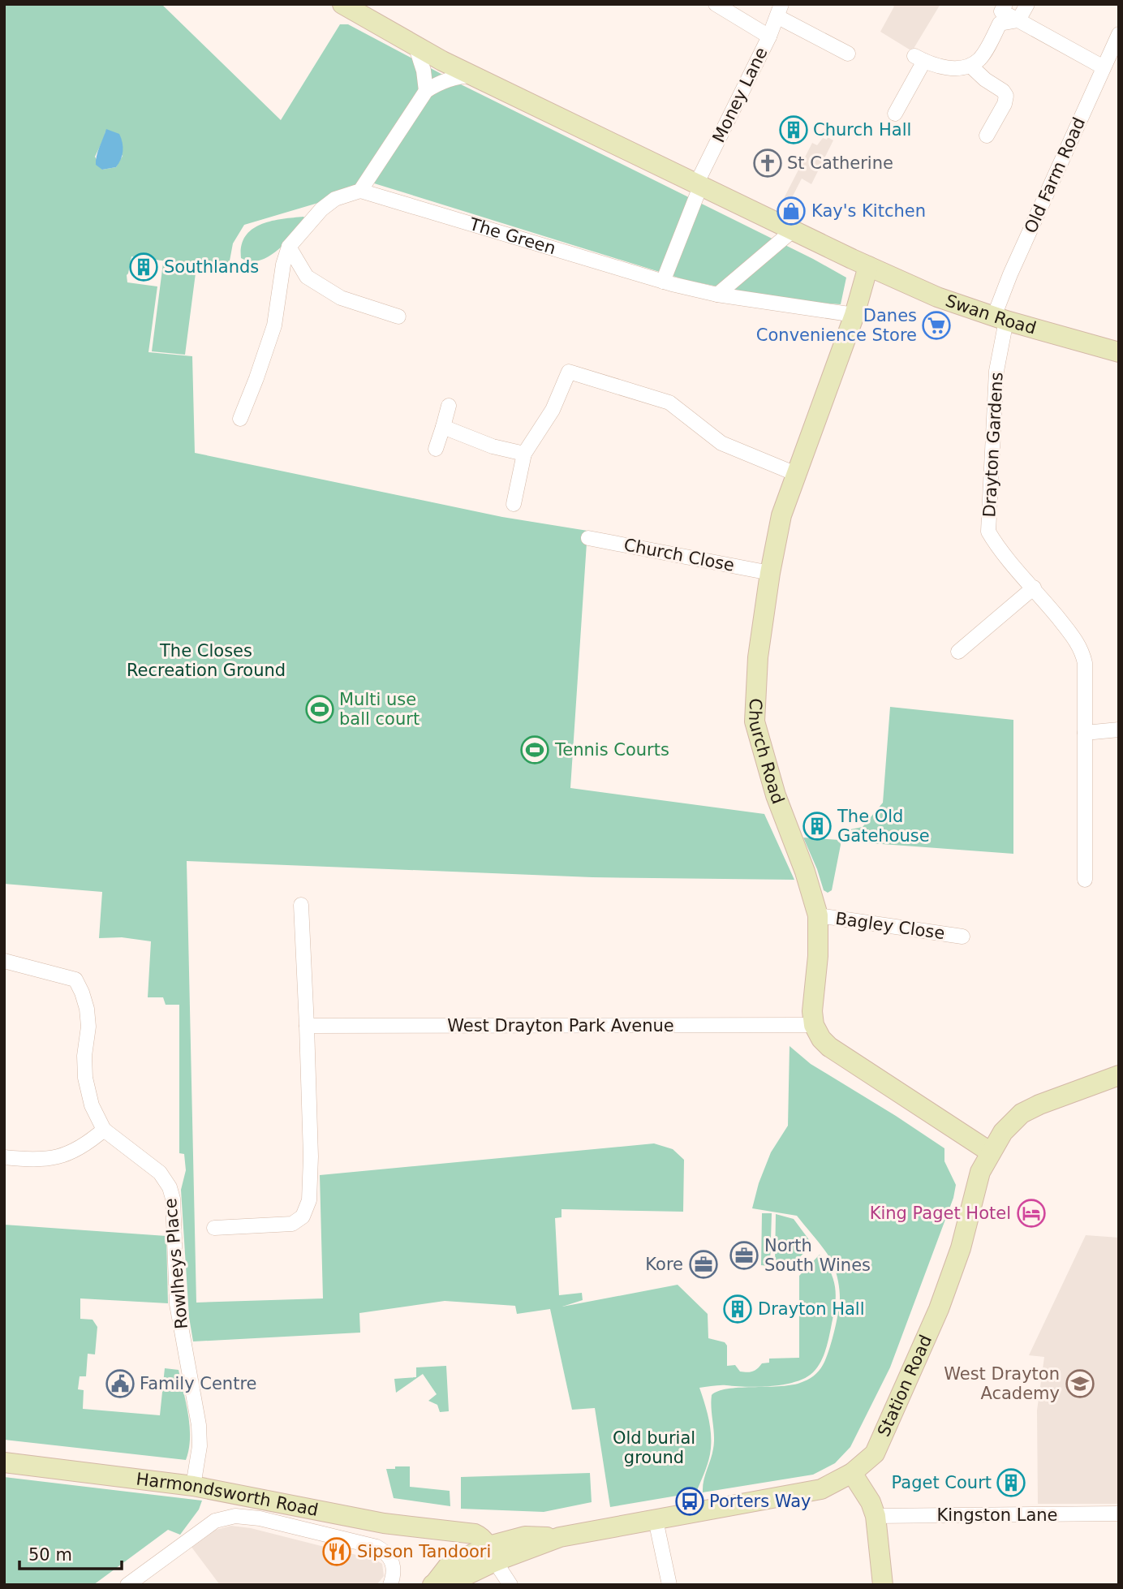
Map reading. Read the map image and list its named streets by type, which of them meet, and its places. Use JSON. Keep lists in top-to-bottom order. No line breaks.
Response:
{"streets":{"street":["Money Lane","Old Farm Road","The Green","Swan Road","Drayton Gardens","Church Close","Church Road","Bagley Close","West Drayton Park Avenue","Rowlheys Place","Station Road","Harmondsworth Road","Kingston Lane"]},"crossings":[["Old Farm Road","Swan Road"],["Old Farm Road","Drayton Gardens"],["The Green","Church Road"],["Swan Road","Drayton Gardens"],["Swan Road","Church Road"],["Church Close","Church Road"],["Church Road","Bagley Close"],["Church Road","West Drayton Park Avenue"],["Rowlheys Place","Harmondsworth Road"],["Station Road","Harmondsworth Road"]],"parks":["The Closes Recreation Ground","Old burial ground"],"places":{"building":["Church Hall","Southlands","The Old Gatehouse","Drayton Hall","Paget Court"],"church":["St Catherine"],"shop":["Kay's Kitchen"],"supermarket":["Danes Convenience Store"],"sports":["Multi use ball court","Tennis Courts"],"hotel":["King Paget Hotel"],"office":["North South Wines","Kore"],"public building":["Family Centre"],"school or university":["West Drayton Academy"],"bus stop":["Porters Way"],"restaurant":["Sipson Tandoori"]},"scale_bar":"50 m"}
